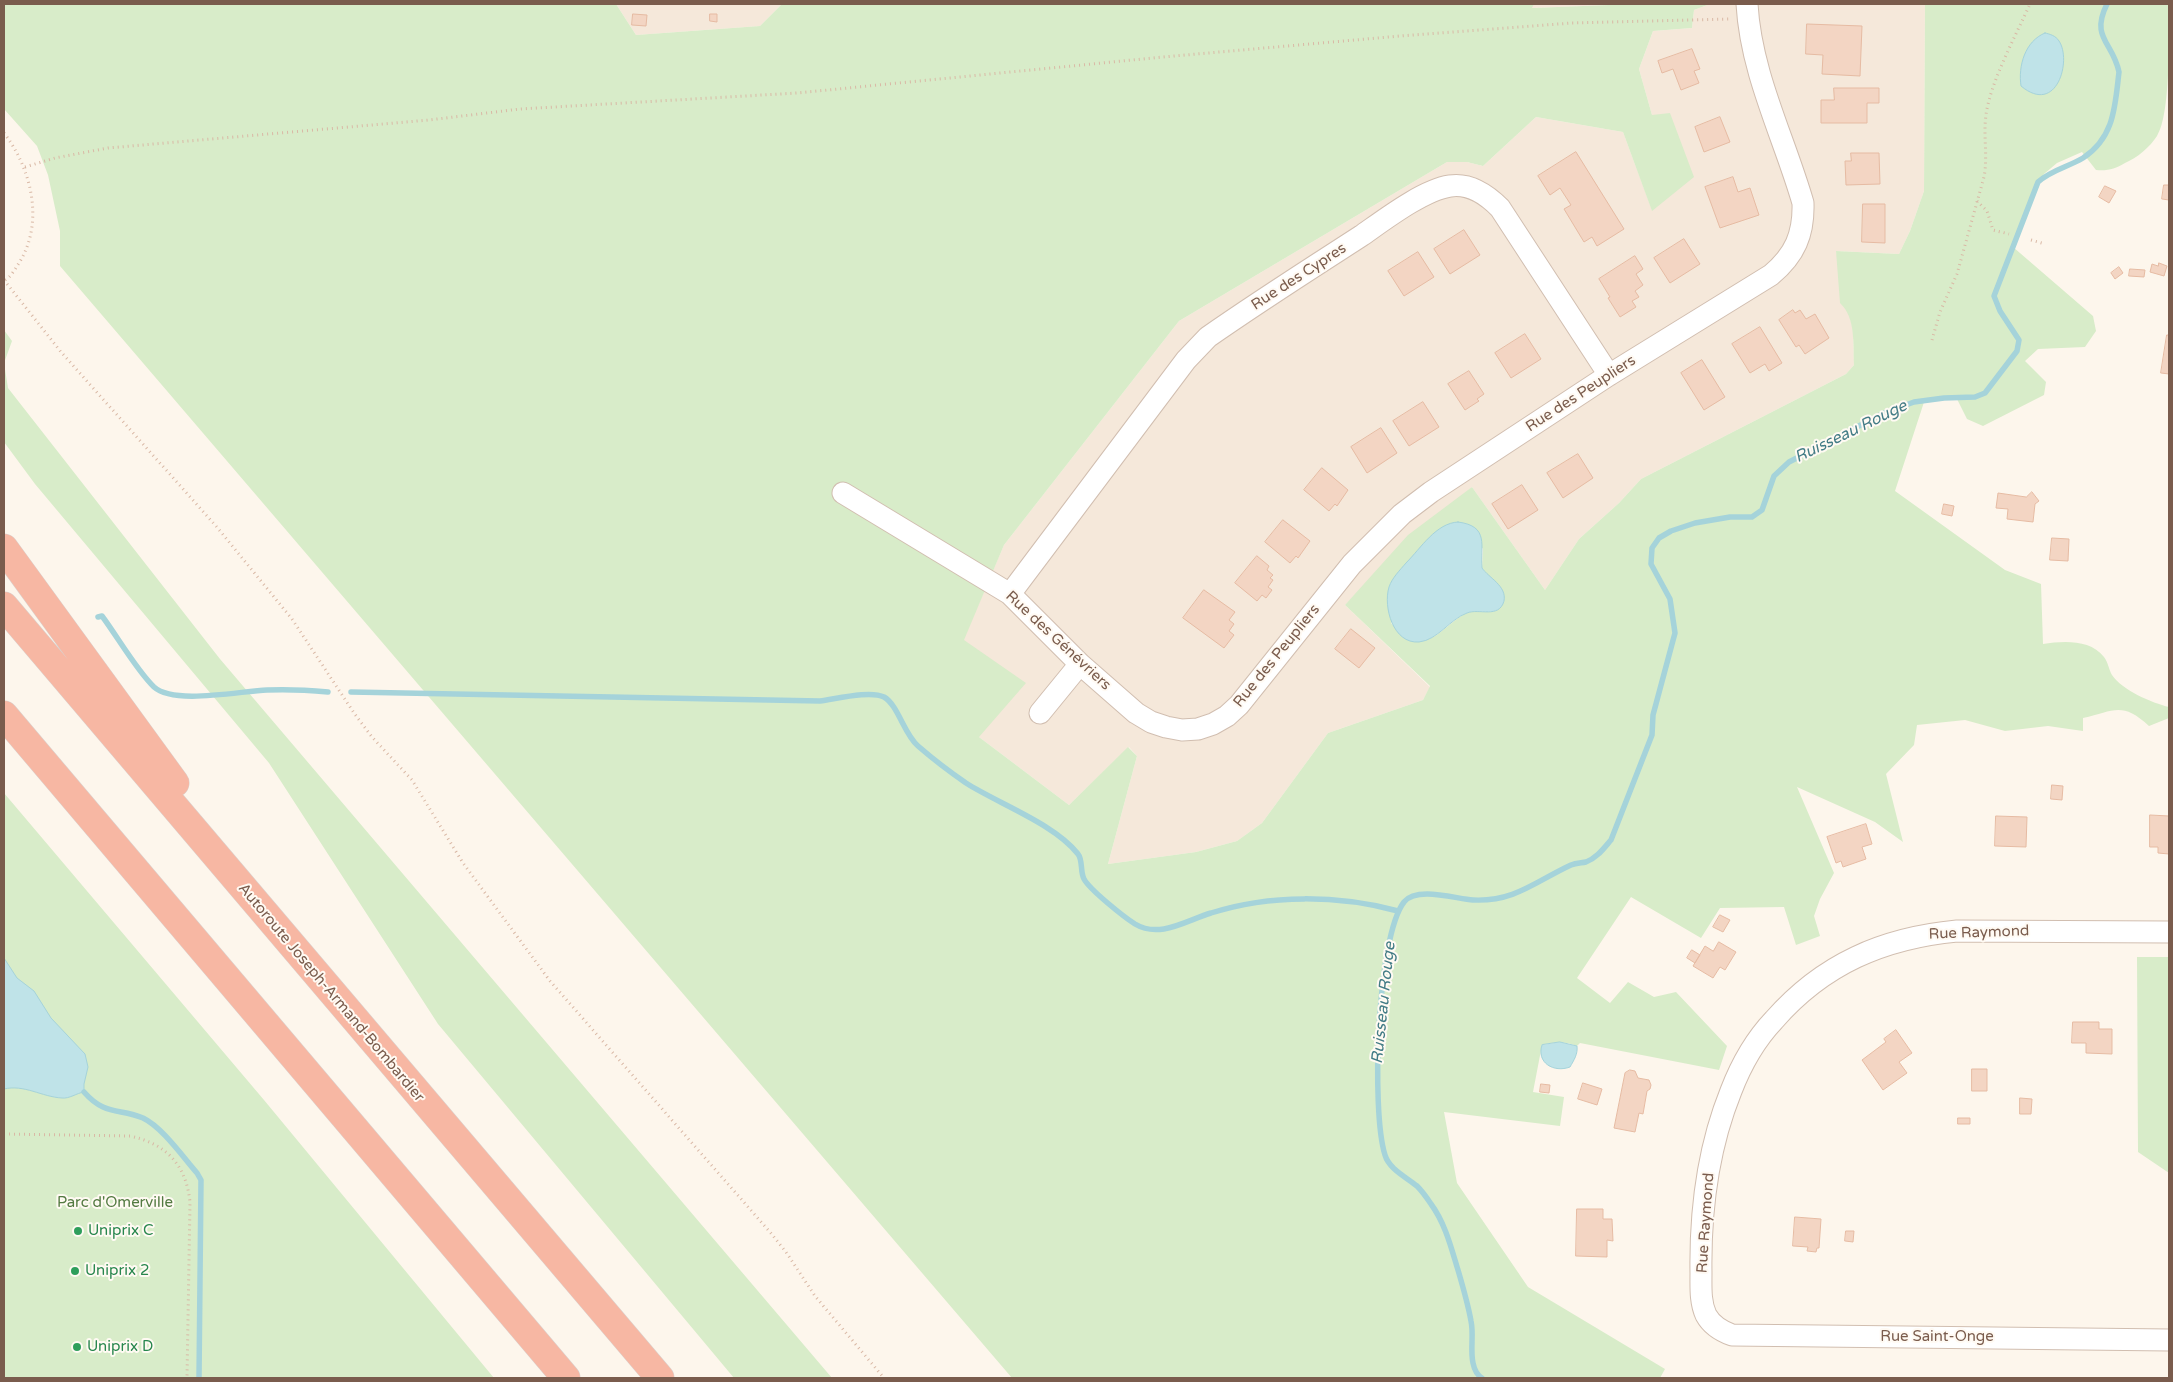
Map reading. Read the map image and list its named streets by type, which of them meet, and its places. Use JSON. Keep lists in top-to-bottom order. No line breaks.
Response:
{"streets":{"highway":["Autoroute Joseph-Armand-Bombardier"],"street":["Rue des Cypres","Rue des Peupliers","Rue des Génévriers","Rue Raymond","Rue Saint-Onge"]},"crossings":[["Rue des Cypres","Rue des Peupliers"],["Rue des Cypres","Rue des Génévriers"],["Rue des Peupliers","Rue des Génévriers"],["Rue Raymond","Rue Saint-Onge"]],"water":["Ruisseau Rouge"],"parks":["Parc d'Omerville"],"places":["Uniprix C","Uniprix 2","Uniprix D"]}
